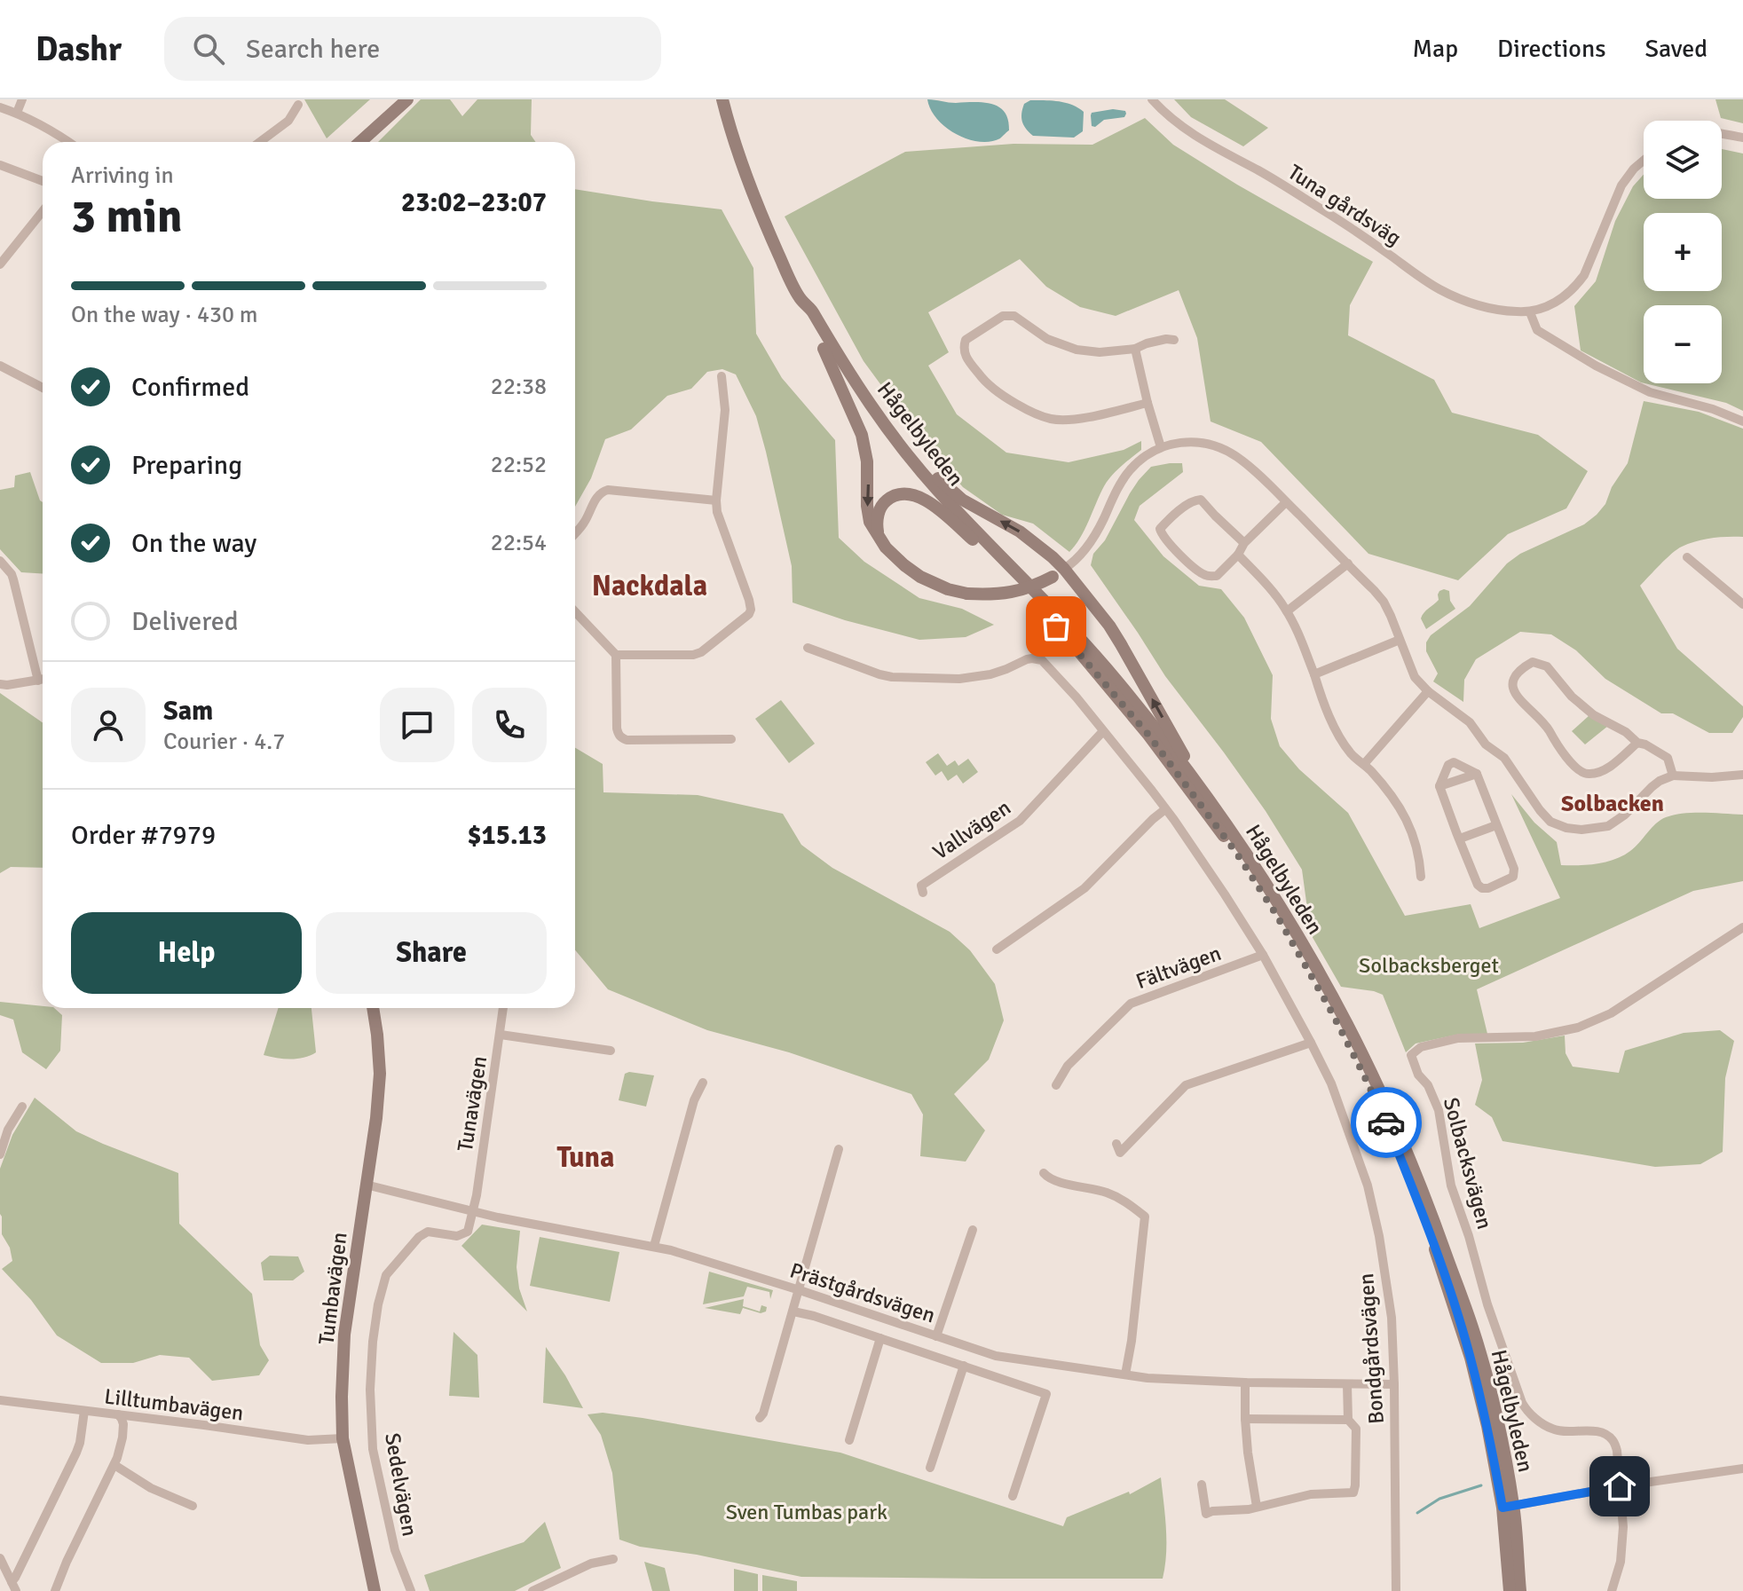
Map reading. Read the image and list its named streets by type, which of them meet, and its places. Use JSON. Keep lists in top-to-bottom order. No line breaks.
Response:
{"streets":{"main road":["Hågelbyleden","Tumbavägen"],"street":["Tuna gårdsväg","Vallvägen","Fältvägen","Tunavägen","Solbacksvägen","Prästgårdsvägen","Bondgårdsvägen","Lilltumbavägen","Sedelvägen"]},"crossings":[["Vallvägen","Bondgårdsvägen"],["Fältvägen","Bondgårdsvägen"],["Tunavägen","Prästgårdsvägen"],["Tunavägen","Sedelvägen"],["Tumbavägen","Prästgårdsvägen"],["Tumbavägen","Lilltumbavägen"],["Prästgårdsvägen","Bondgårdsvägen"],["Prästgårdsvägen","Sedelvägen"]],"districts":["Nackdala","Solbacken","Tuna"],"parks":["Solbacksberget","Sven Tumbas park"],"page":{"header":"Dashr","search":"Search here","nav":["Map","Directions","Saved"],"map_buttons":["+","−"],"heading":["3 min","Arriving in","23:02–23:07"],"panel":["Sam","Courier · 4.7","Order #7979","$15.13"],"bar":"On the way · 430 m","list":[["Confirmed","22:38"],["Preparing","22:52"],["On the way","22:54"],"Delivered"],"buttons":["Help","Share"]}}
